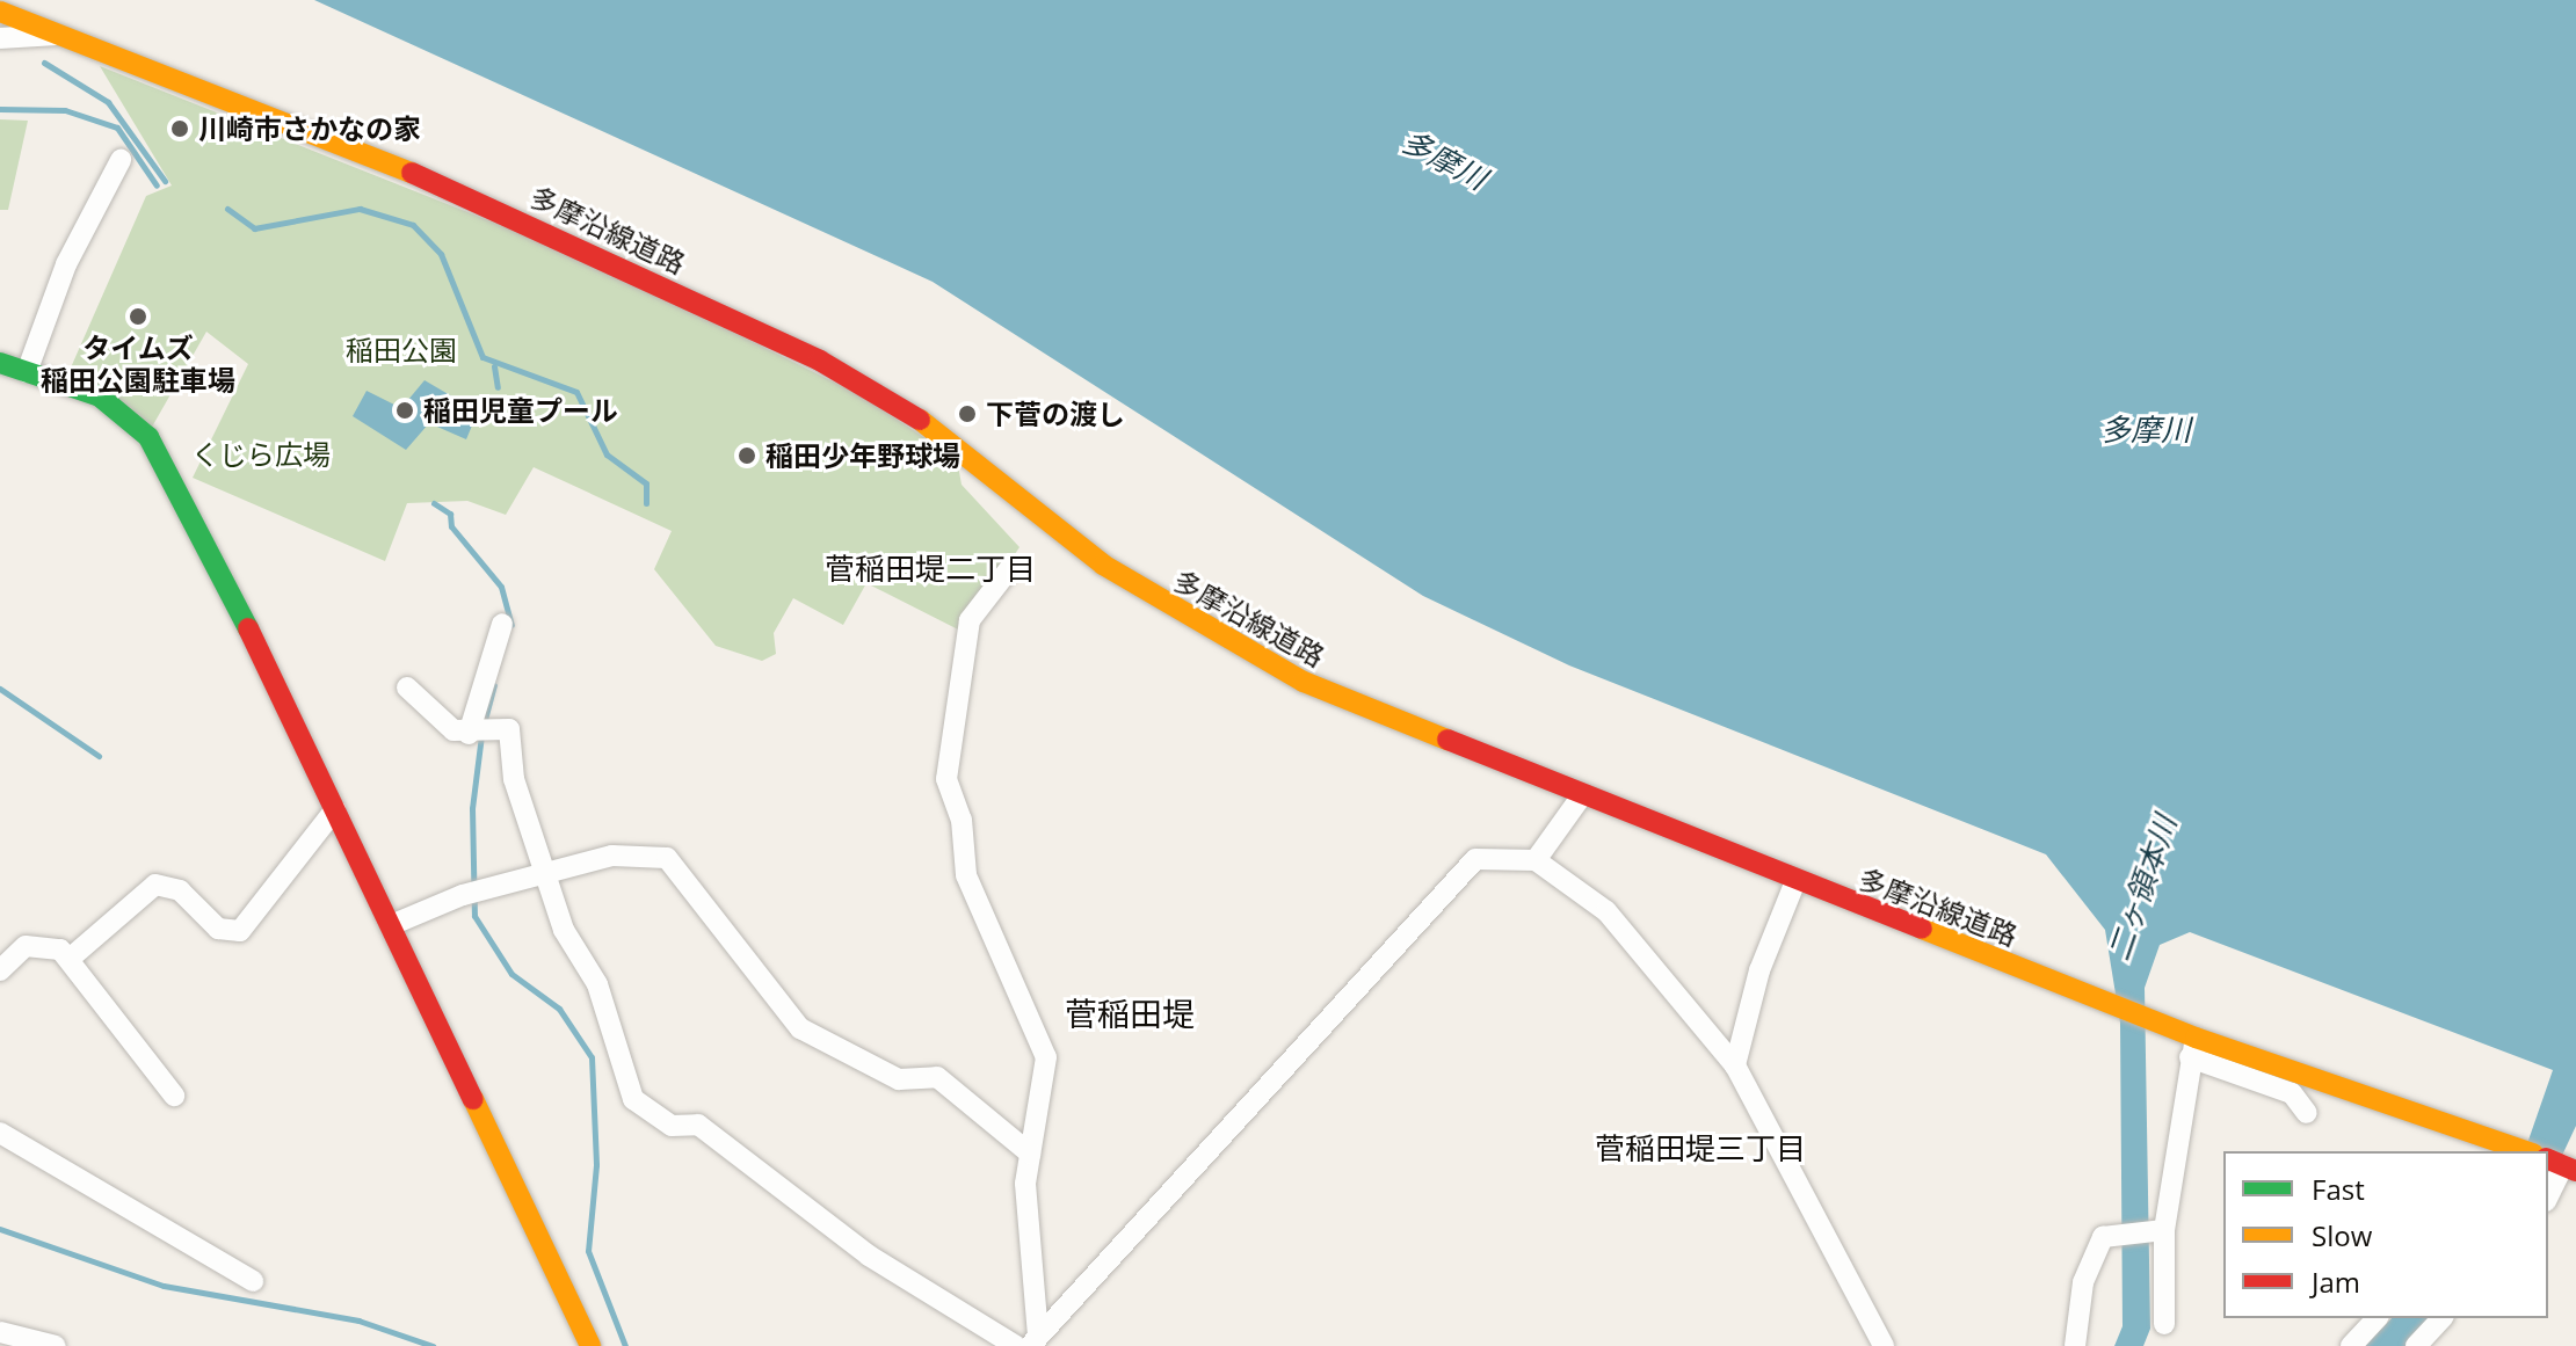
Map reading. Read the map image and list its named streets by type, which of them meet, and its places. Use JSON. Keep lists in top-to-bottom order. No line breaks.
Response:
{"streets":{"street":["多摩沿線道路"]},"districts":["菅稲田堤二丁目","菅稲田堤","菅稲田堤三丁目"],"water":["多摩川","二ヶ領本川"],"parks":["稲田公園","くじら広場"],"places":["川崎市さかなの家","タイムズ 稲田公園駐車場","稲田児童プール","下菅の渡し","稲田少年野球場"],"legend":["Fast","Slow","Jam"]}
